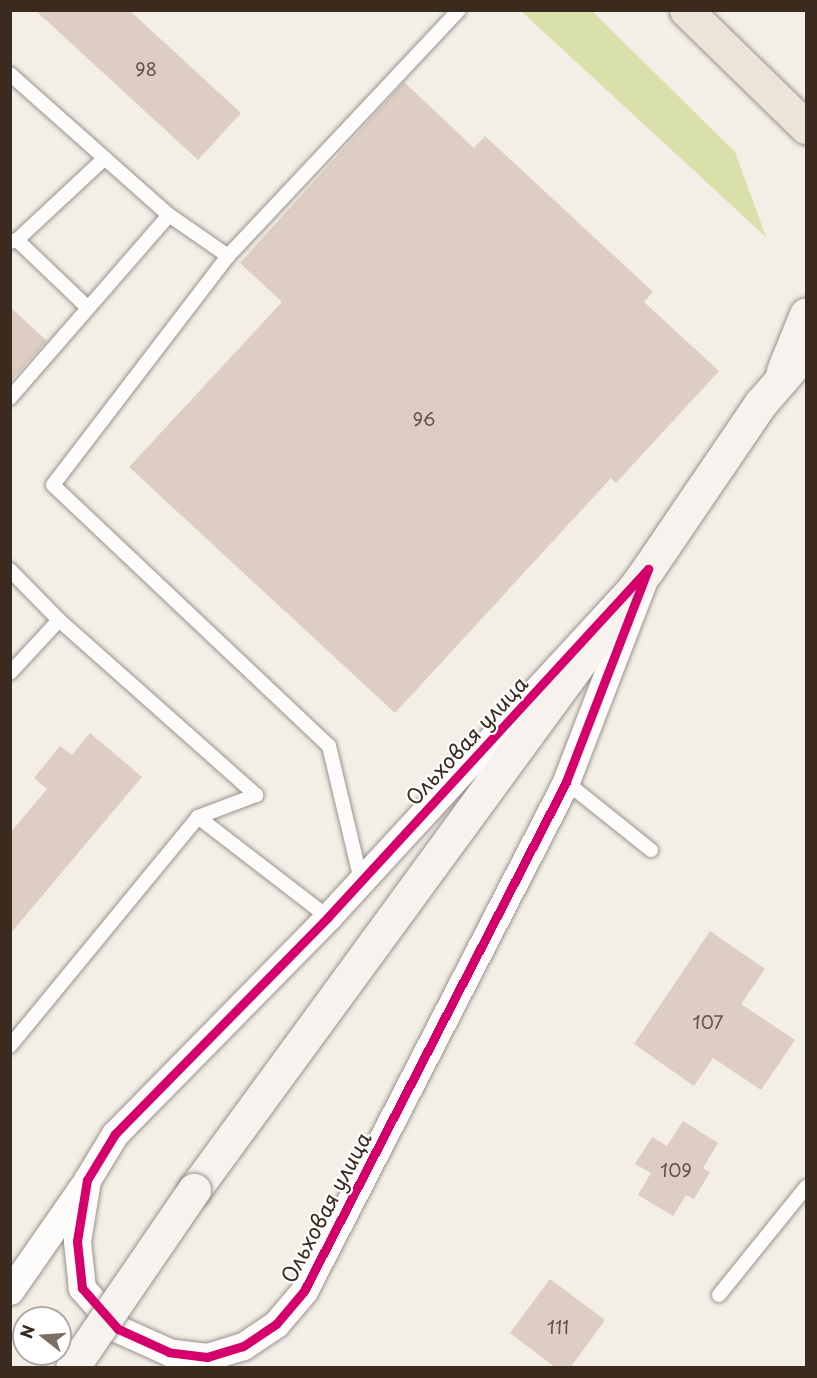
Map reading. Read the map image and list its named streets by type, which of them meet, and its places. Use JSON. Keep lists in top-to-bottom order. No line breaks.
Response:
{"streets":{"main road":["Ольховая улица"]},"house_numbers":["98","96","107","109","111"],"north":"left"}
